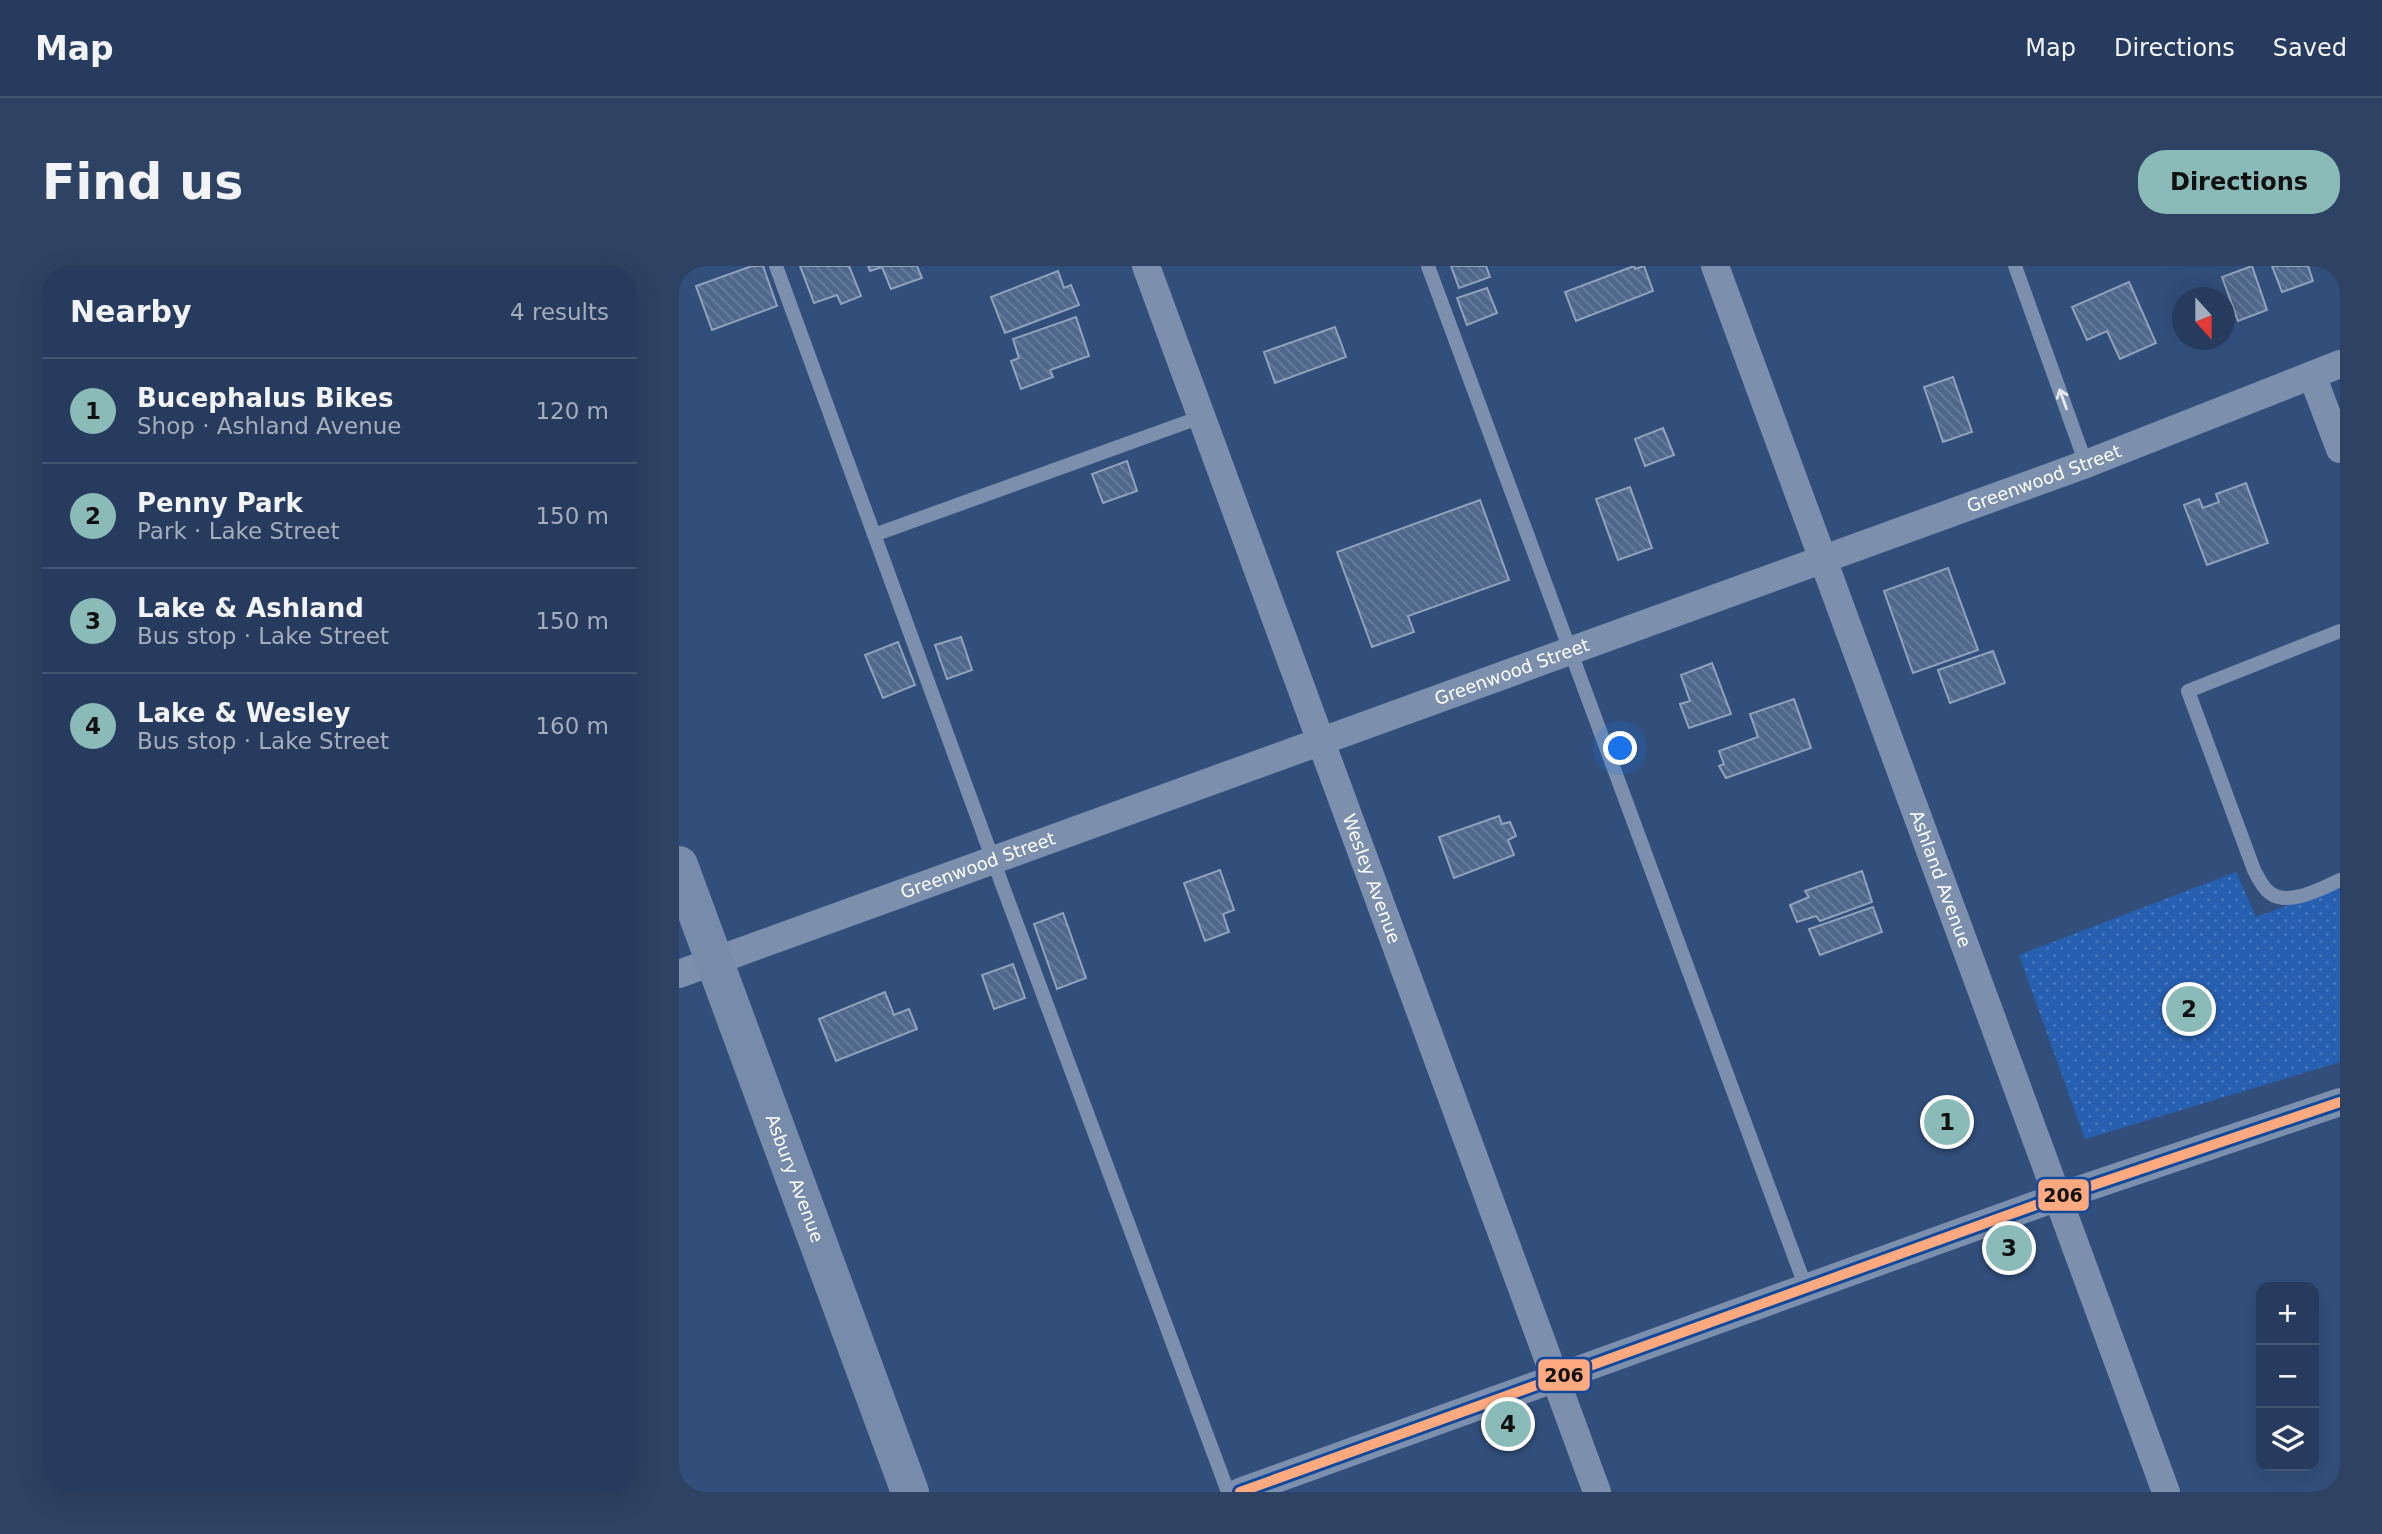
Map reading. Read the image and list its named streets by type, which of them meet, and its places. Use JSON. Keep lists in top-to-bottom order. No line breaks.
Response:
{"streets":{"main road":["Asbury Avenue"],"street":["Greenwood Street","Wesley Avenue","Ashland Avenue"]},"crossings":[["Greenwood Street","Wesley Avenue"],["Greenwood Street","Ashland Avenue"],["Greenwood Street","Asbury Avenue"]],"lines":["transit line 206"],"north":"bottom","page":{"header":"Map","nav":["Map","Directions","Saved"],"buttons":"Directions","title":"Find us","heading":["Nearby","4 results"],"list":[{"mark":"1","name":"Bucephalus Bikes","note":"Shop · Ashland Avenue","value":"120 m"},{"mark":"2","name":"Penny Park","note":"Park · Lake Street","value":"150 m"},{"mark":"3","name":"Lake & Ashland","note":"Bus stop · Lake Street","value":"150 m"},{"mark":"4","name":"Lake & Wesley","note":"Bus stop · Lake Street","value":"160 m"}],"pins":["2","1","3","4"],"map_buttons":["+","−"]}}
